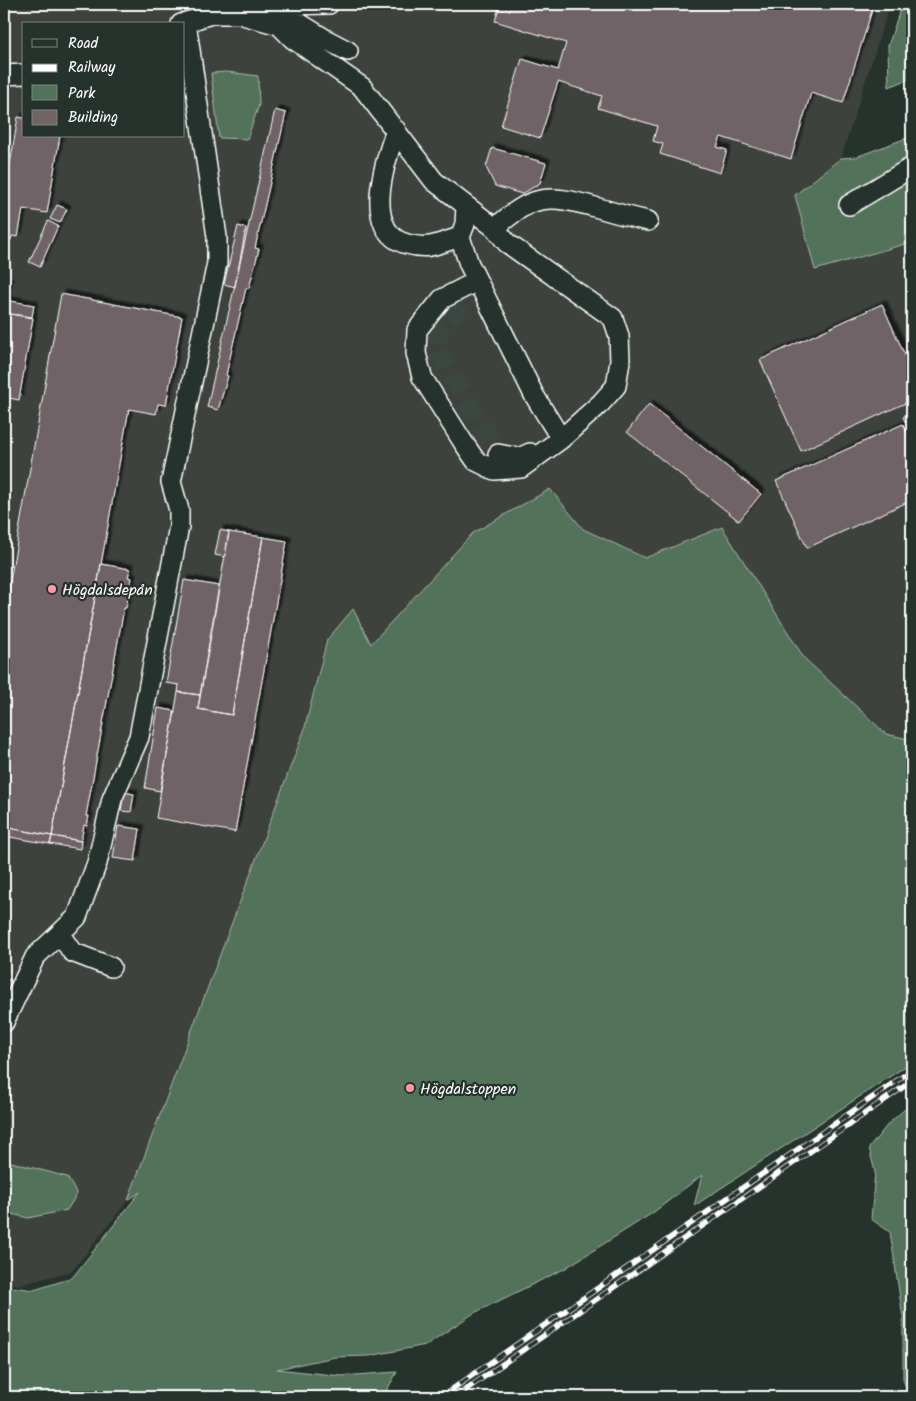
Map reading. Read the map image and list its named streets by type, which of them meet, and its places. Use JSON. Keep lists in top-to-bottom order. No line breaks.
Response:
{"places":["Högdalsdepån","Högdalstoppen"],"legend":["Road","Railway","Park","Building"]}
